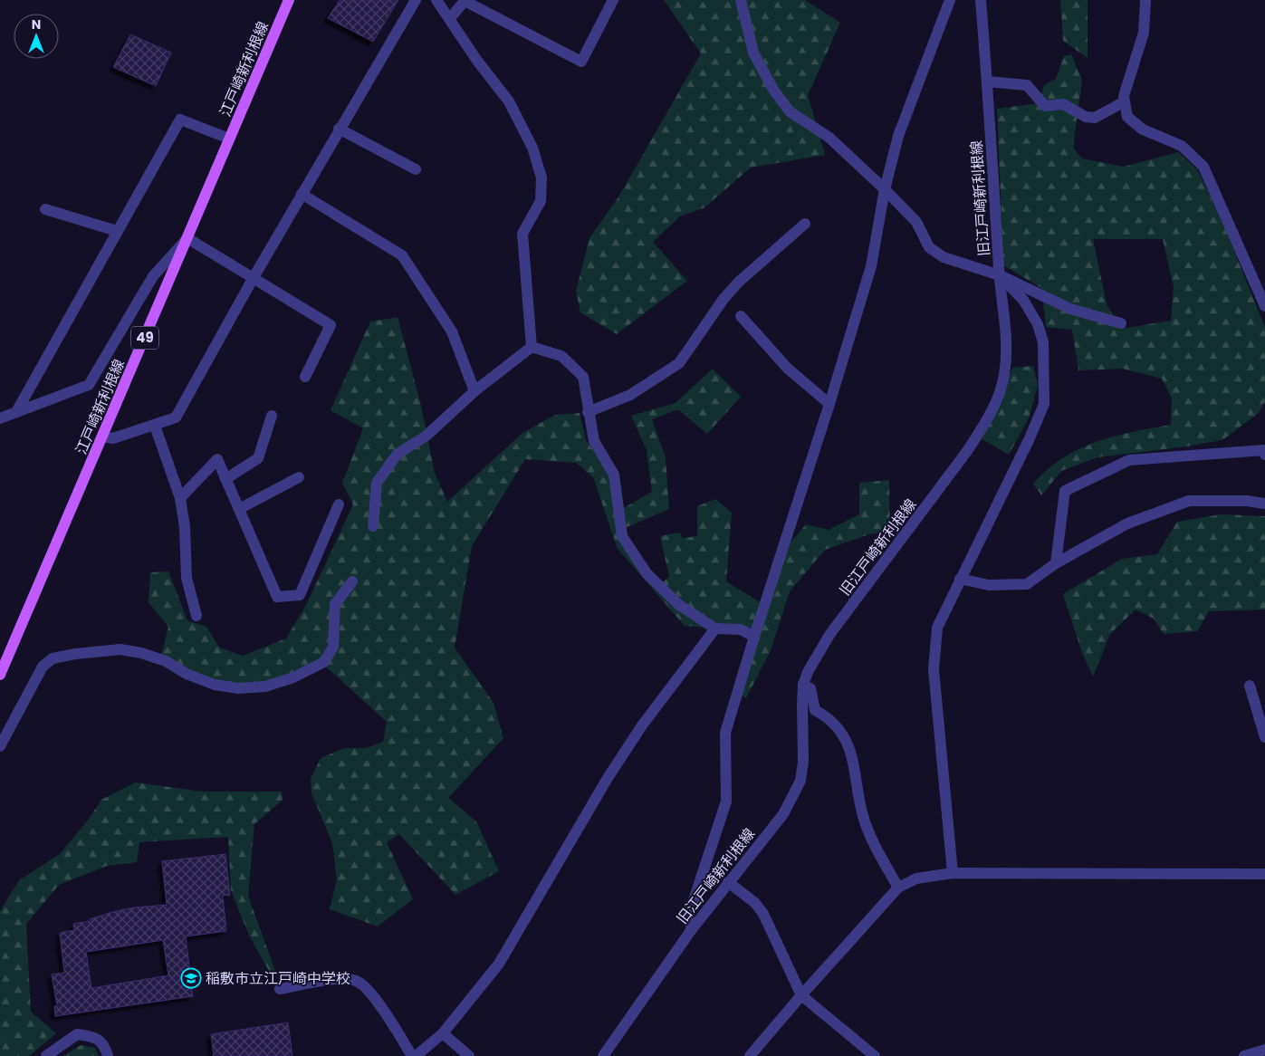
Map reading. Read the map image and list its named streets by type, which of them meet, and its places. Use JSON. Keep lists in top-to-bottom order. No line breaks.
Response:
{"streets":{"main road":["江戸崎新利根線","49"],"street":["旧江戸崎新利根線"]},"places":{"school or university":["稲敷市立江戸崎中学校"]},"north":"top"}
